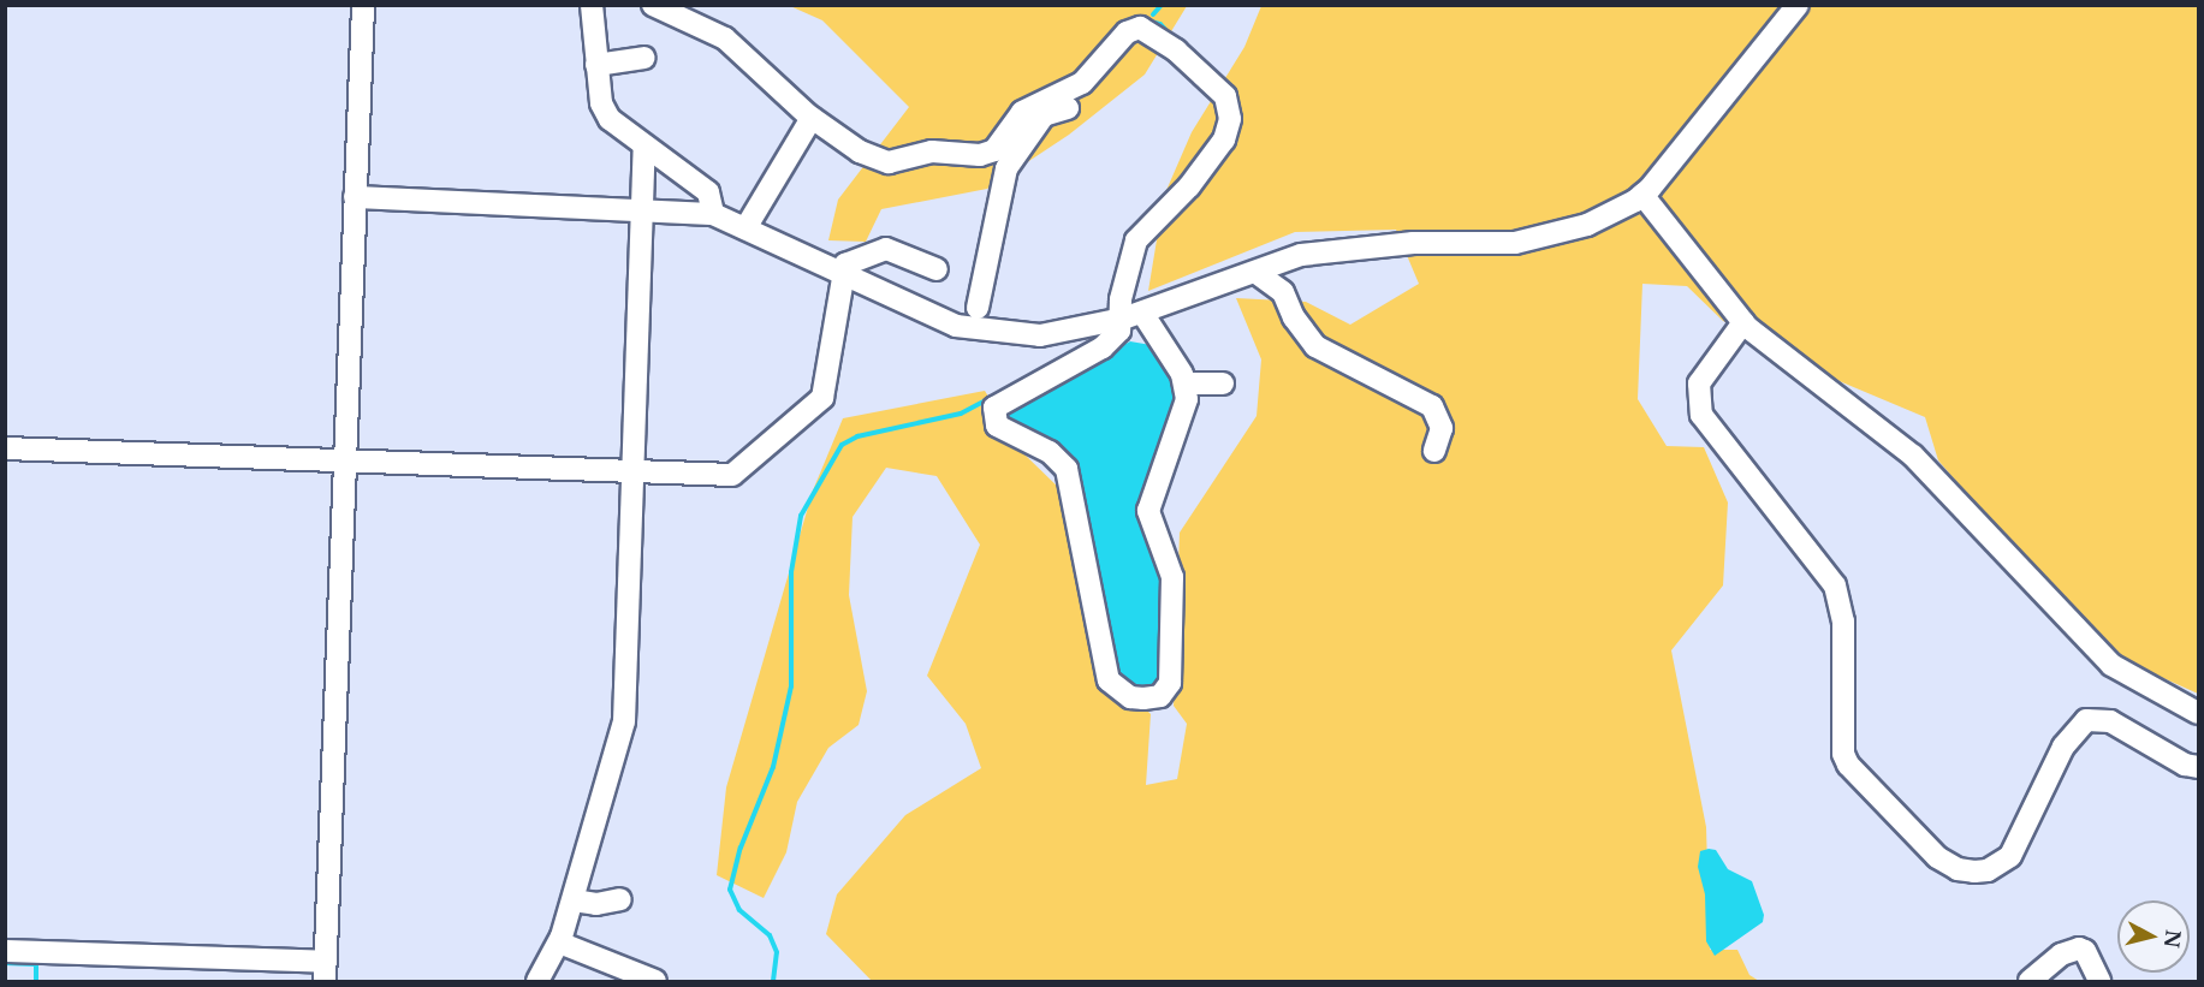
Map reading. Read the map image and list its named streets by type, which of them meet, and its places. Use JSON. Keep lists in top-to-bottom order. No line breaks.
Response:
{"north":"right"}
